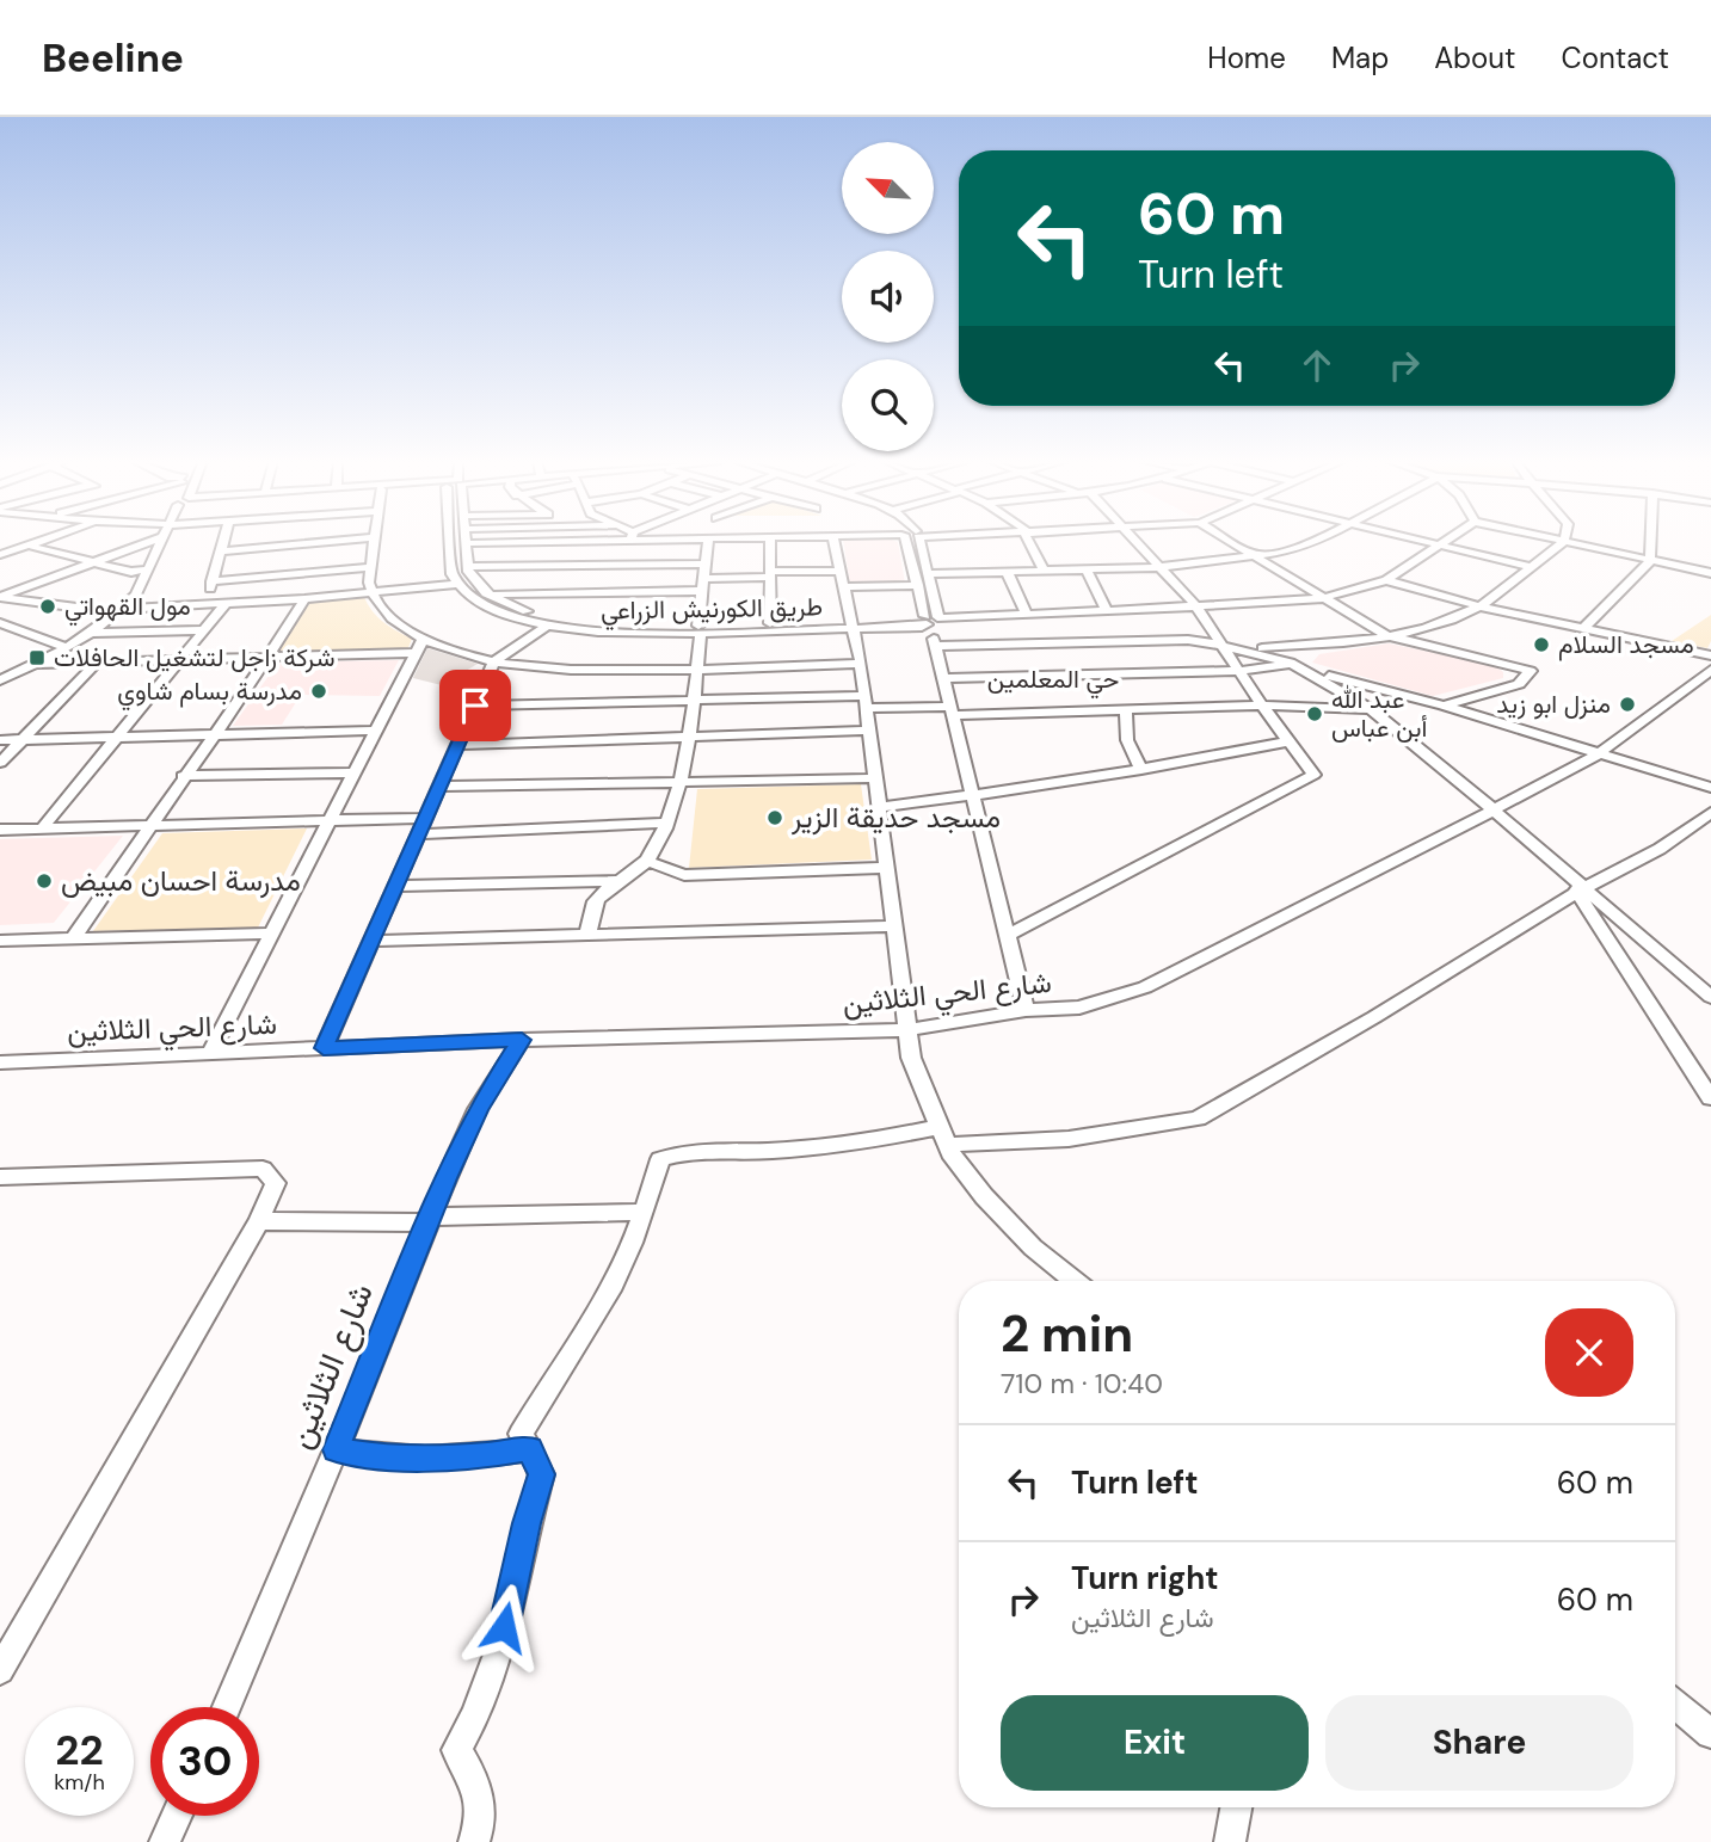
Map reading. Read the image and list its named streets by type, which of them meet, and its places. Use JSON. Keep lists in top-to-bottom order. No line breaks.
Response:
{"streets":{"street":["طريق الكورنيش الزراعي","شارع الحي الثلاثين","شارع الثلاثين"]},"crossings":[["شارع الحي الثلاثين","شارع الثلاثين"]],"districts":["حي المعلمين"],"places":{"other":["مول القهواتي","مسجد السلام","مدرسة بسام شاوي","منزل ابو زيد","عبد الله أبن عباس","مسجد حديقة الزير","مدرسة احسان مبيض"],"transit":["شركة زاجل لتشغيل الحافلات"]},"north":"top left","page":{"header":"Beeline","nav":["Home","Map","About","Contact"],"turn":["60 m","Turn left"],"heading":["2 min","710 m · 10:40"],"list":[{"name":"Turn left","value":"60 m"},{"name":"Turn right","note":"شارع الثلاثين","value":"60 m"}],"buttons":["Exit","Share"],"speed":"22 km/h","limit":"30"}}
